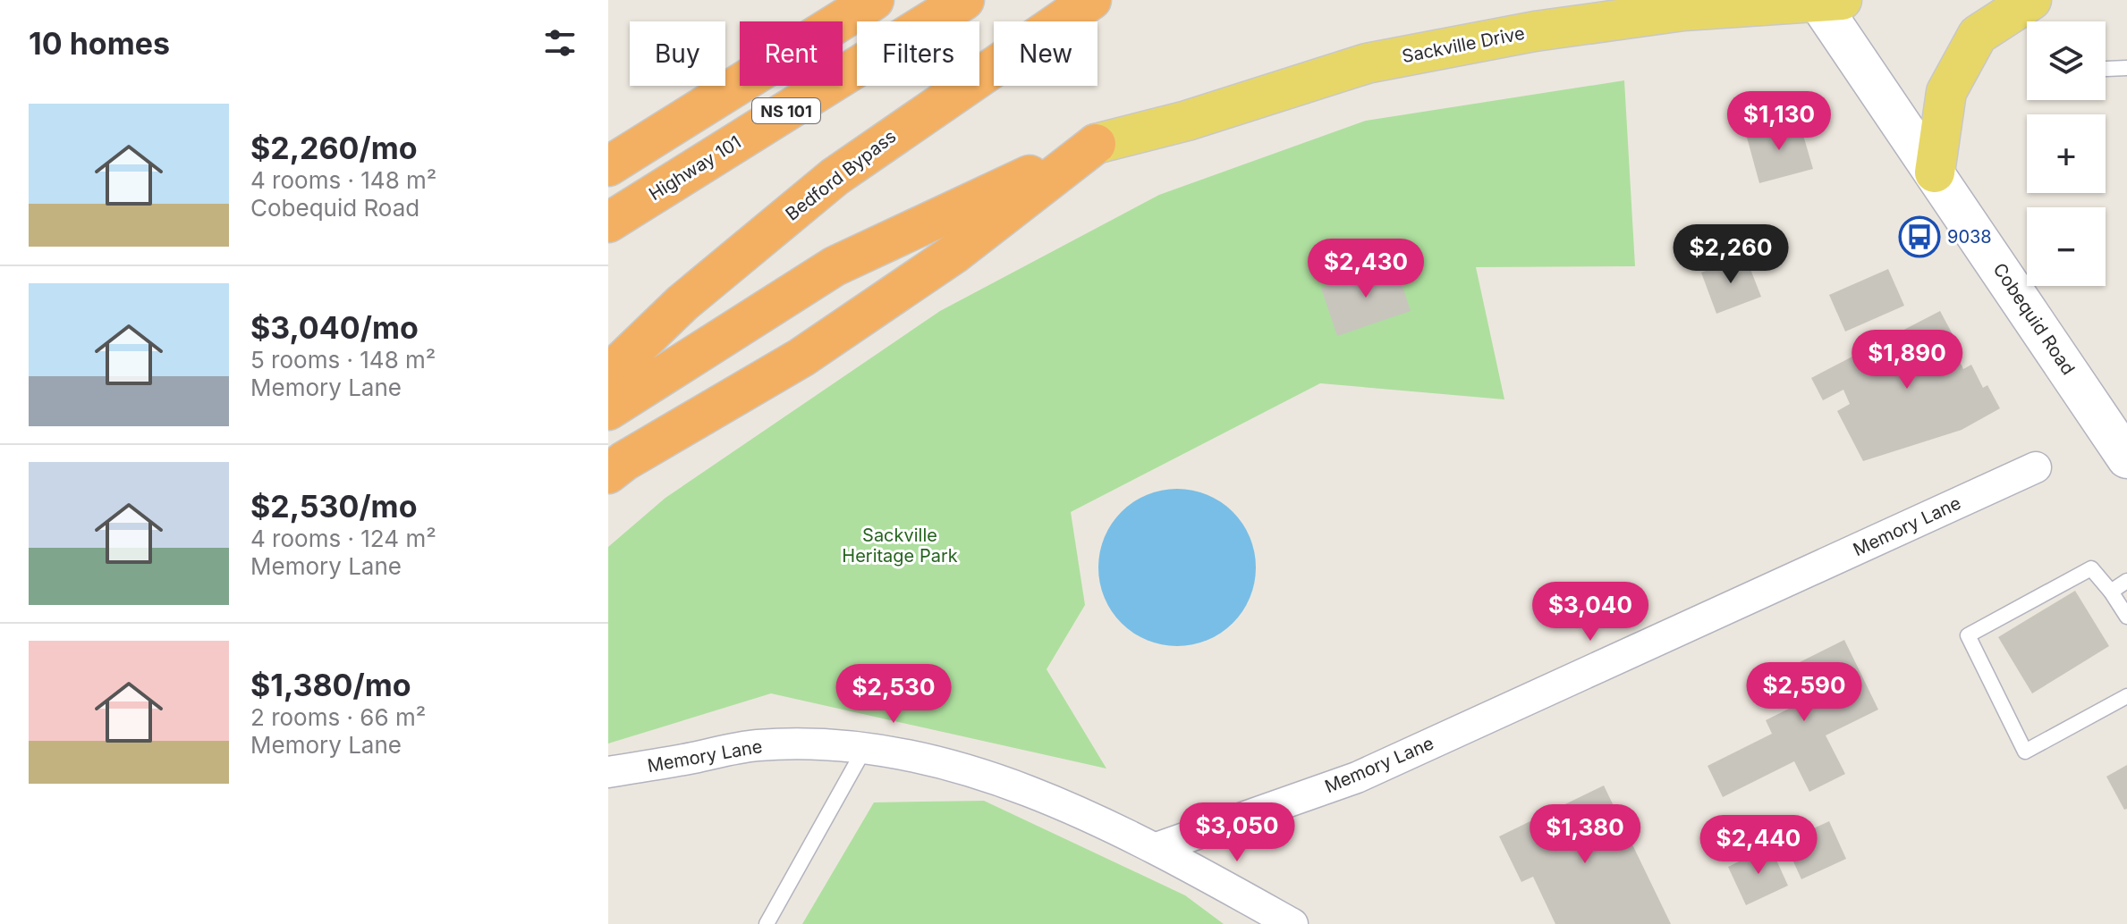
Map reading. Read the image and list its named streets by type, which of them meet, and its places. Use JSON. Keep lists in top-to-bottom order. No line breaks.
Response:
{"streets":{"highway":["NS 101","Highway 101","Bedford Bypass"],"main road":["Sackville Drive","Cobequid Road"],"street":["Memory Lane"]},"crossings":[["Sackville Drive","Cobequid Road"]],"parks":["Sackville Heritage Park"],"places":{"bus stop":["9038"]},"page":{"heading":"10 homes","map_buttons":["+","−"],"chip":["Buy","Rent","Filters","New"],"list":[{"name":"$2,260/mo","note":"4 rooms · 148 m² · Cobequid Road"},{"name":"$3,040/mo","note":"5 rooms · 148 m² · Memory Lane"},{"name":"$2,530/mo","note":"4 rooms · 124 m² · Memory Lane"},{"name":"$1,380/mo","note":"2 rooms · 66 m² · Memory Lane"}],"price":["$1,130","$2,260","$2,430","$1,890","$3,040","$2,590","$2,530","$3,050","$1,380","$2,440"]}}
